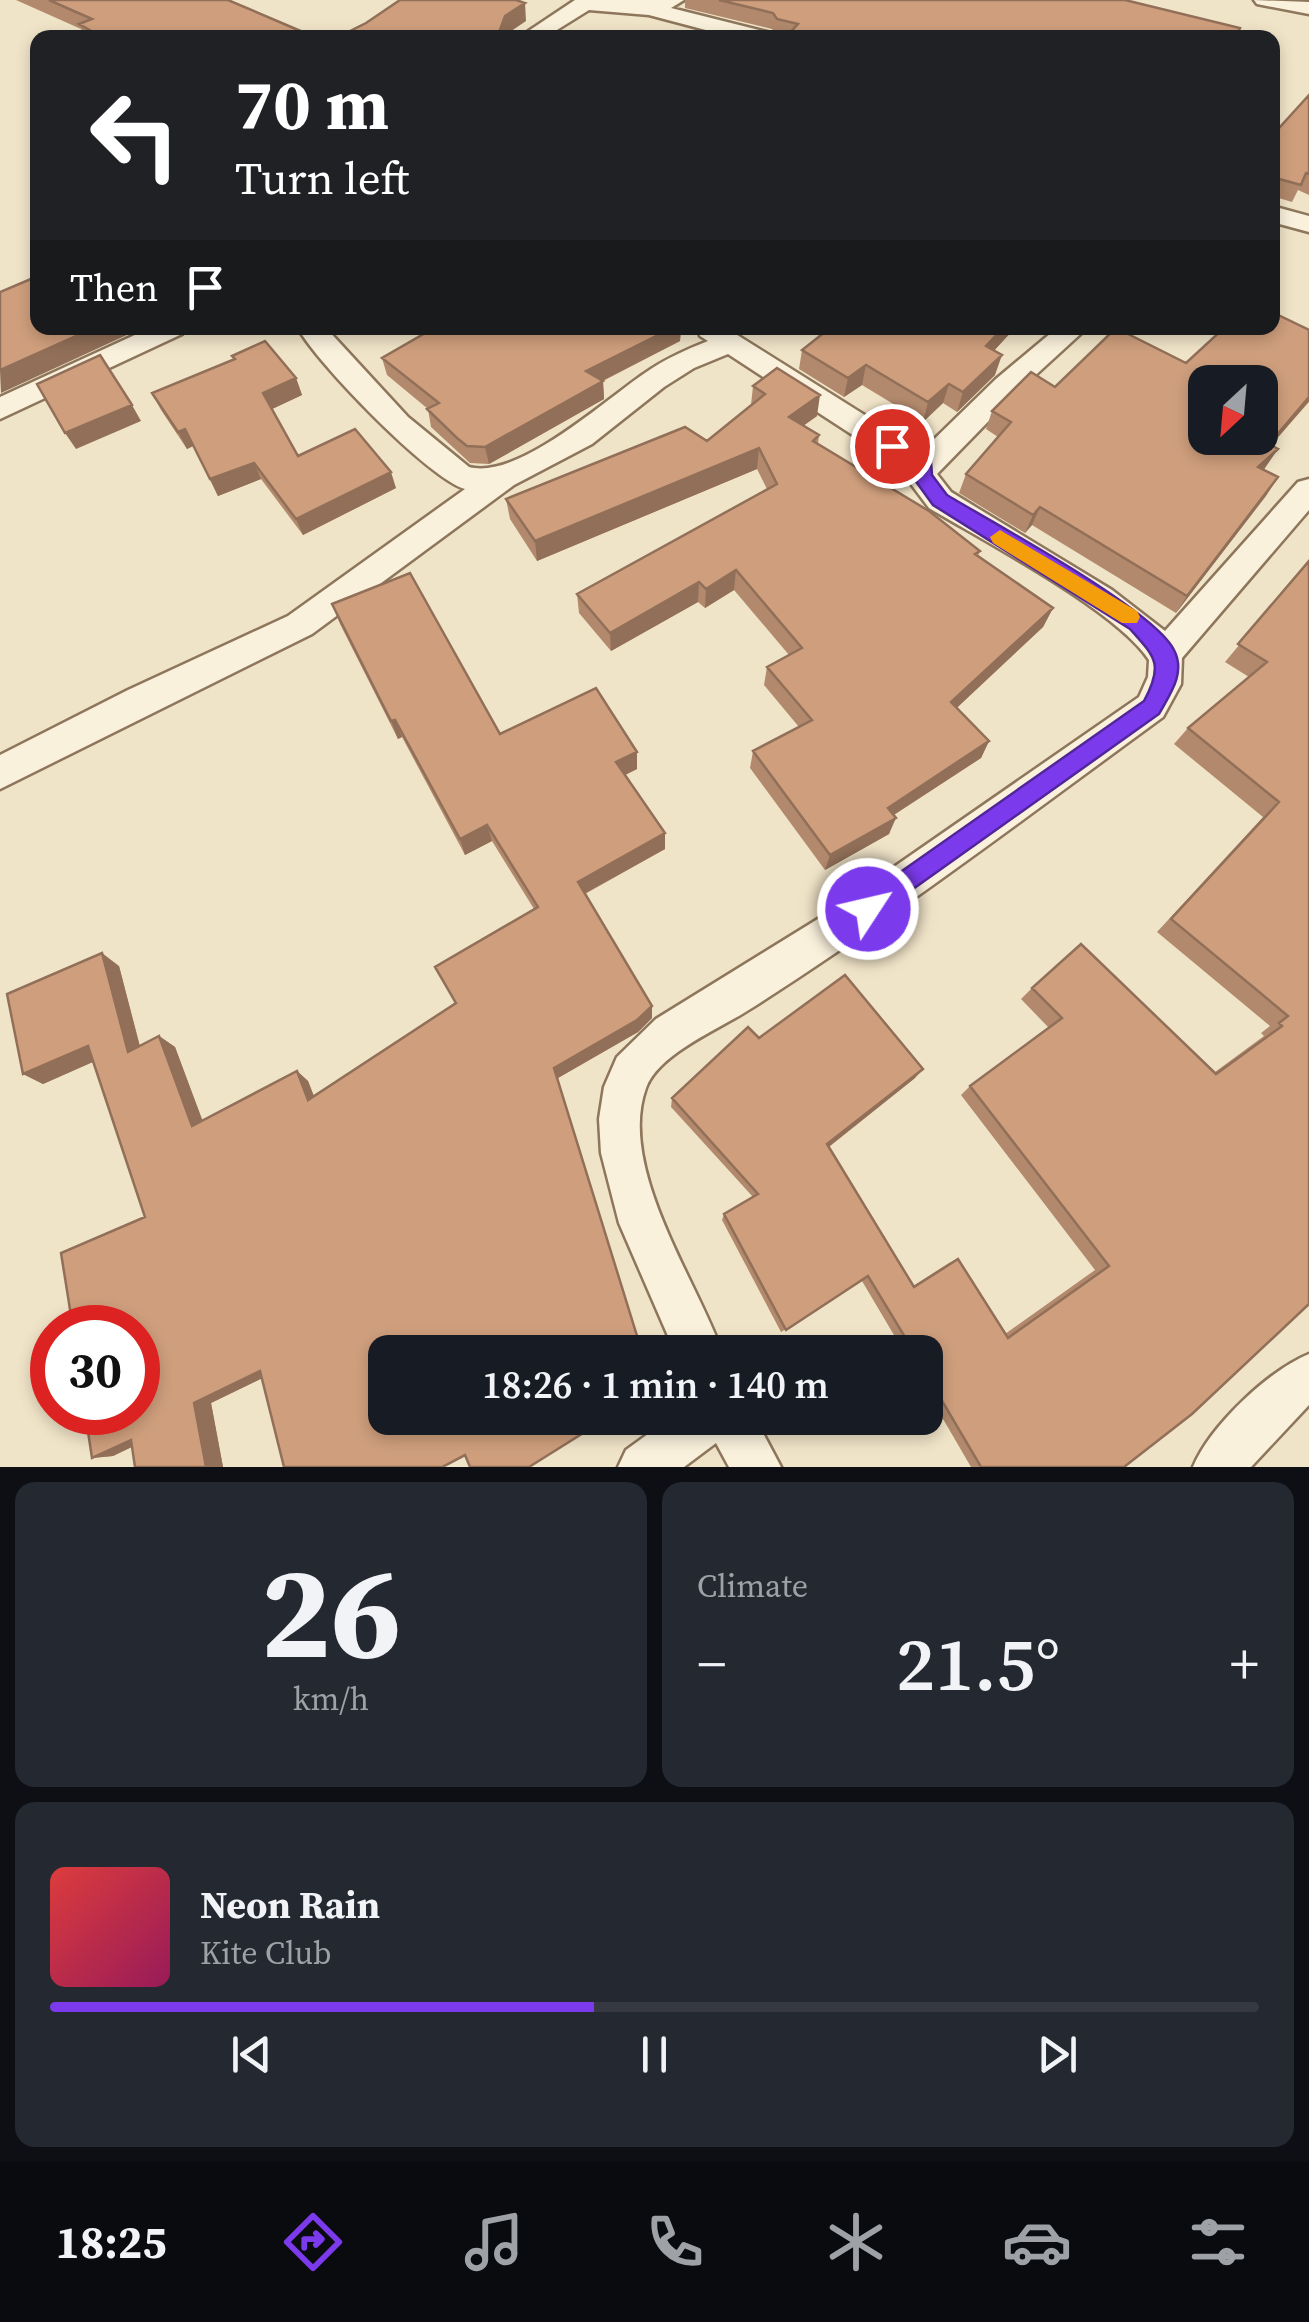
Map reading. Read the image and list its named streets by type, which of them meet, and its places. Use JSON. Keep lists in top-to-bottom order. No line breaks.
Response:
{"north":"bottom left","page":{"turn":["70 m","Turn left"],"then":"Then","limit":"30","trip":"18:26 · 1 min · 140 m","tile":[["26","km/h"],"Climate"],"heat":["−","21.5°","+"],"song":["Neon Rain","Kite Club"],"tabs":"18:25"}}
